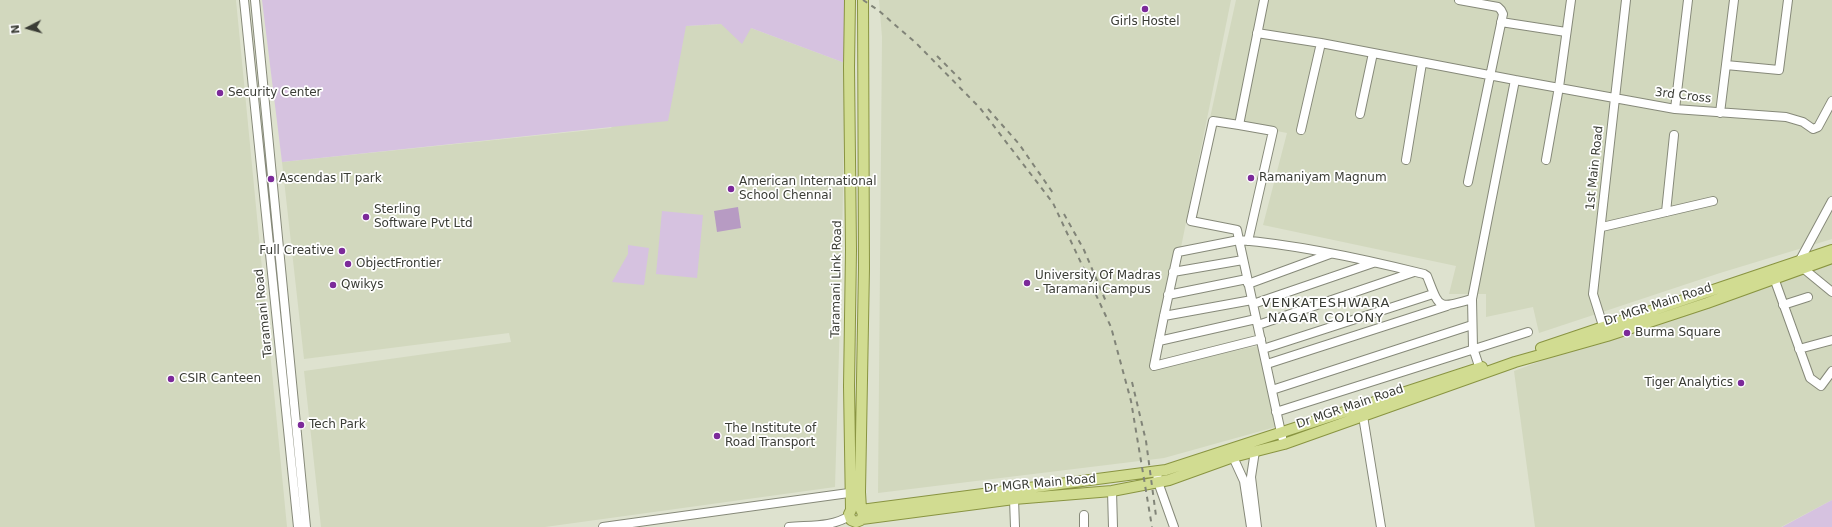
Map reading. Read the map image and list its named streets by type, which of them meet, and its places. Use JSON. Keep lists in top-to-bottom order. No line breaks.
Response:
{"streets":{"main road":["Taramani Link Road","Dr MGR Main Road"],"street":["3rd Cross","1st Main Road","Taramani Road"]},"crossings":[["3rd Cross","1st Main Road"],["1st Main Road","Dr MGR Main Road"],["Taramani Link Road","Dr MGR Main Road"]],"districts":["VENKATESHWARA NAGAR COLONY"],"places":["Girls Hostel","Security Center","Ramaniyam Magnum","Ascendas IT park","American International School Chennai","Sterling Software Pvt Ltd","Full Creative","ObjectFrontier","University Of Madras - Taramani Campus","Qwikys","Burma Square","CSIR Canteen","Tiger Analytics","Tech Park","The Institute of Road Transport"],"north":"left"}
